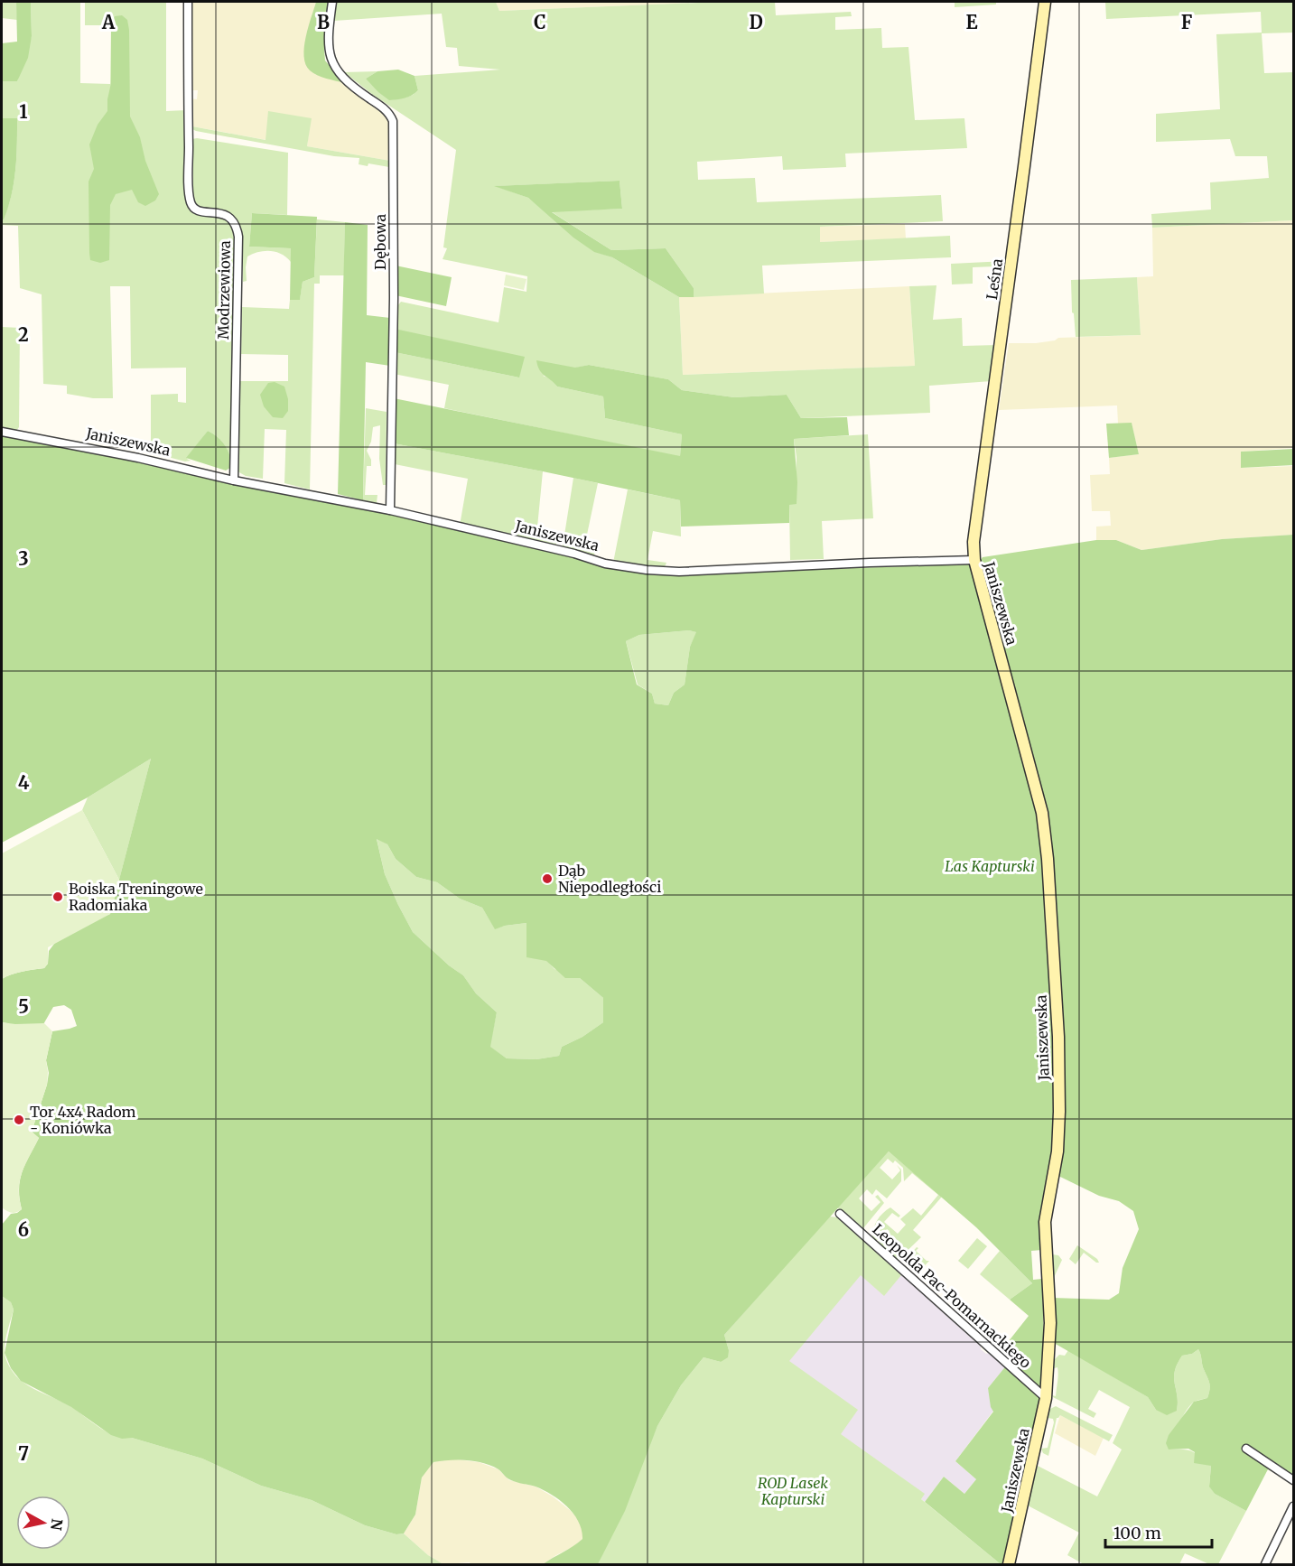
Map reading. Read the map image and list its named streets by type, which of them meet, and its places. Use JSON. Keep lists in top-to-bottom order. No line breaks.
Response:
{"streets":{"street":["Dębowa","Leśna","Modrzewiowa","Janiszewska","Leopolda Pac-Pomarnackiego"]},"crossings":[["Dębowa","Janiszewska"],["Leśna","Janiszewska"],["Modrzewiowa","Janiszewska"],["Janiszewska","Leopolda Pac-Pomarnackiego"]],"parks":["Las Kapturski","ROD Lasek Kapturski"],"places":["Dąb Niepodległości","Boiska Treningowe Radomiaka","Tor 4x4 Radom - Koniówka"],"scale_bar":"100 m","north":"right","grid":{"columns":["A","B","C","D","E","F"],"rows":["1","2","3","4","5","6","7"]}}
